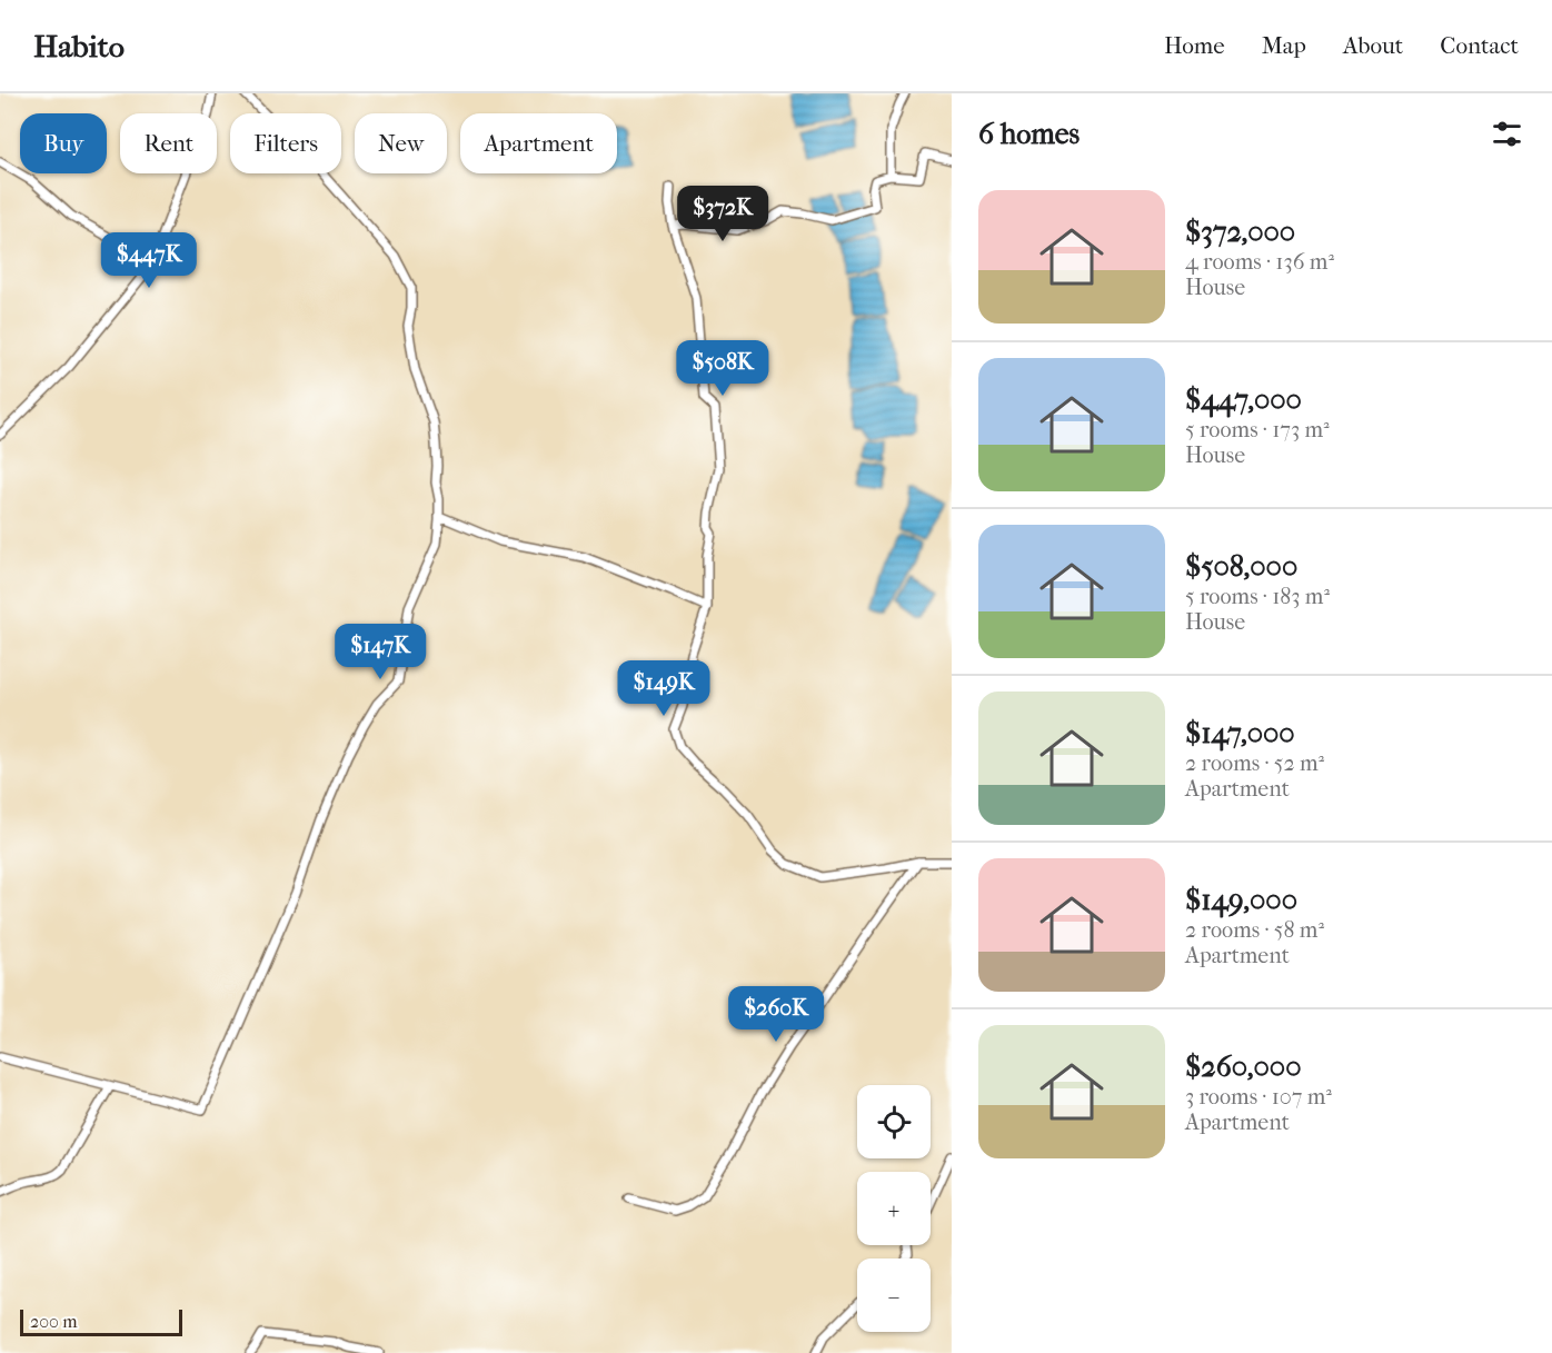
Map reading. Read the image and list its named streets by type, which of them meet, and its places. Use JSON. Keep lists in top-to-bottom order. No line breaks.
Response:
{"scale_bar":"200 m","page":{"header":"Habito","nav":["Home","Map","About","Contact"],"heading":"6 homes","chip":["Buy","Rent","Filters","New","Apartment"],"list":[{"name":"$372,000","note":"4 rooms · 136 m² · House"},{"name":"$447,000","note":"5 rooms · 173 m² · House"},{"name":"$508,000","note":"5 rooms · 183 m² · House"},{"name":"$147,000","note":"2 rooms · 52 m² · Apartment"},{"name":"$149,000","note":"2 rooms · 58 m² · Apartment"},{"name":"$260,000","note":"3 rooms · 107 m² · Apartment"}],"price":["$372K","$447K","$508K","$147K","$149K","$260K"],"map_buttons":["+","−"],"scale":"200 m"}}
